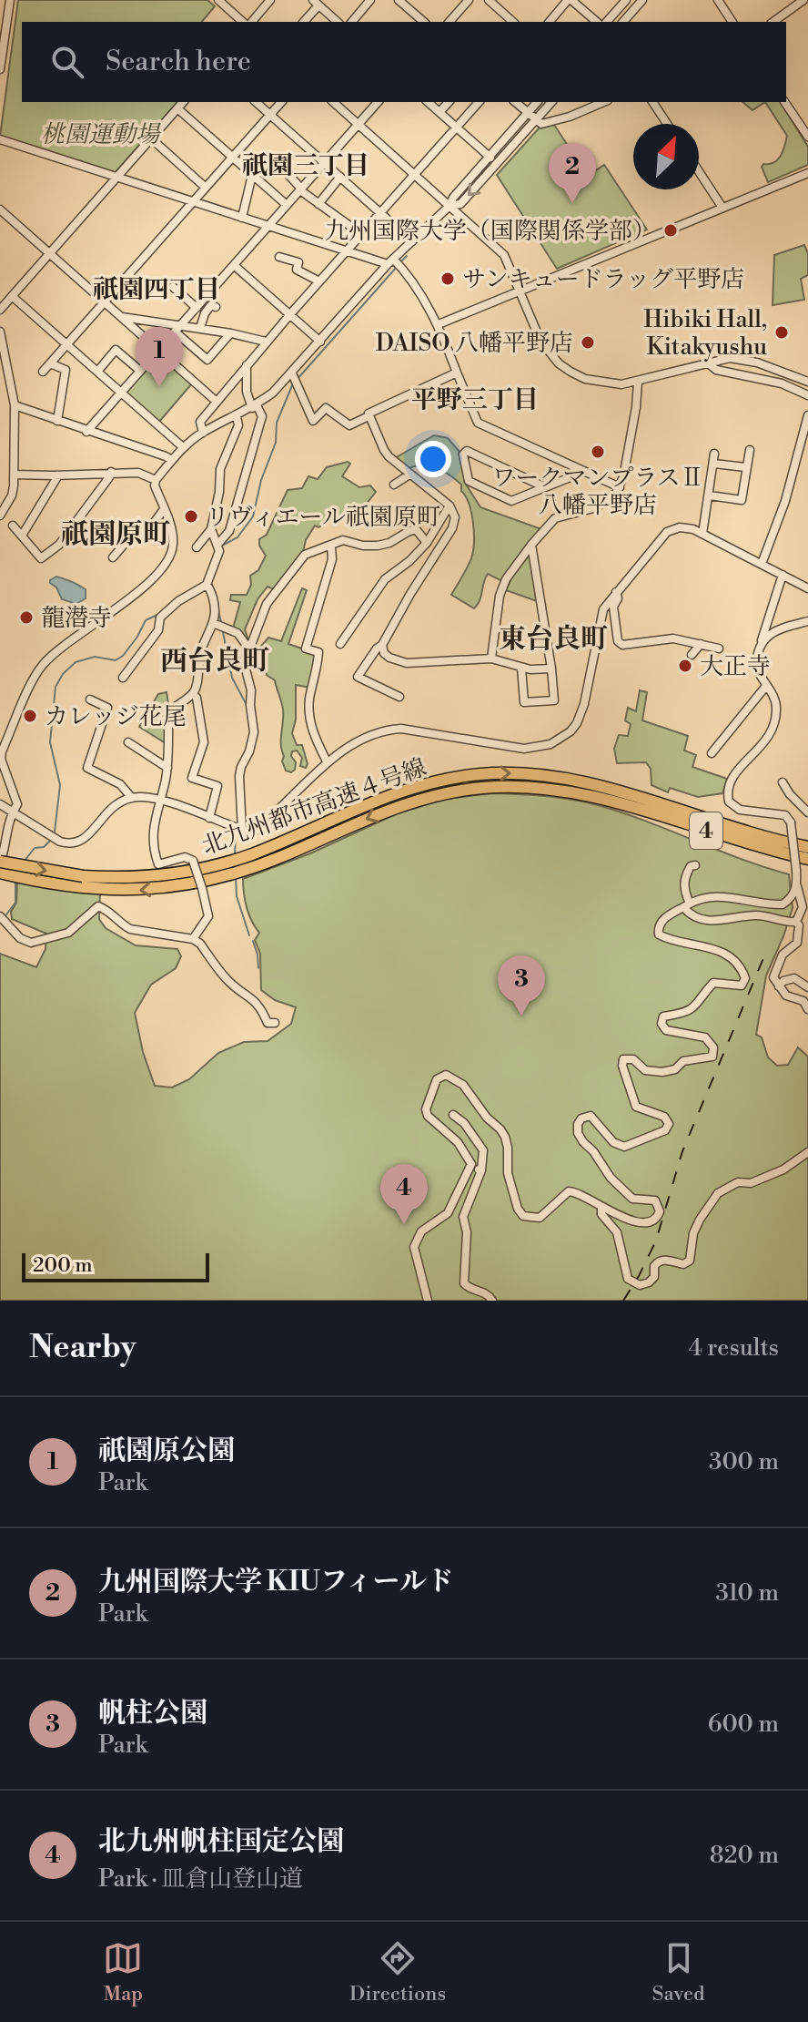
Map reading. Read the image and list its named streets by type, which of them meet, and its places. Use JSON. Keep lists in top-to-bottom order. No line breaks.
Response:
{"streets":{"highway":["北九州都市高速４号線","4"]},"districts":["祇園三丁目","祇園四丁目","平野三丁目","祇園原町","東台良町","西台良町"],"parks":["桃園運動場"],"places":["九州国際大学（国際関係学部）","サンキュードラッグ平野店","Hibiki Hall, Kitakyushu","DAISO 八幡平野店","ワークマンプラスⅡ 八幡平野店","リヴィエール祇園原町","龍潜寺","大正寺","カレッジ花尾"],"scale_bar":"200 m","north":"top right","page":{"search":"Search here","pins":["2","1","3","4"],"scale":"200 m","heading":["Nearby","4 results"],"list":[{"mark":"1","name":"祇園原公園","note":"Park","value":"300 m"},{"mark":"2","name":"九州国際大学 KIUフィールド","note":"Park","value":"310 m"},{"mark":"3","name":"帆柱公園","note":"Park","value":"600 m"},{"mark":"4","name":"北九州帆柱国定公園","note":"Park · 皿倉山登山道","value":"820 m"}],"nav":["Map","Directions","Saved"]}}
